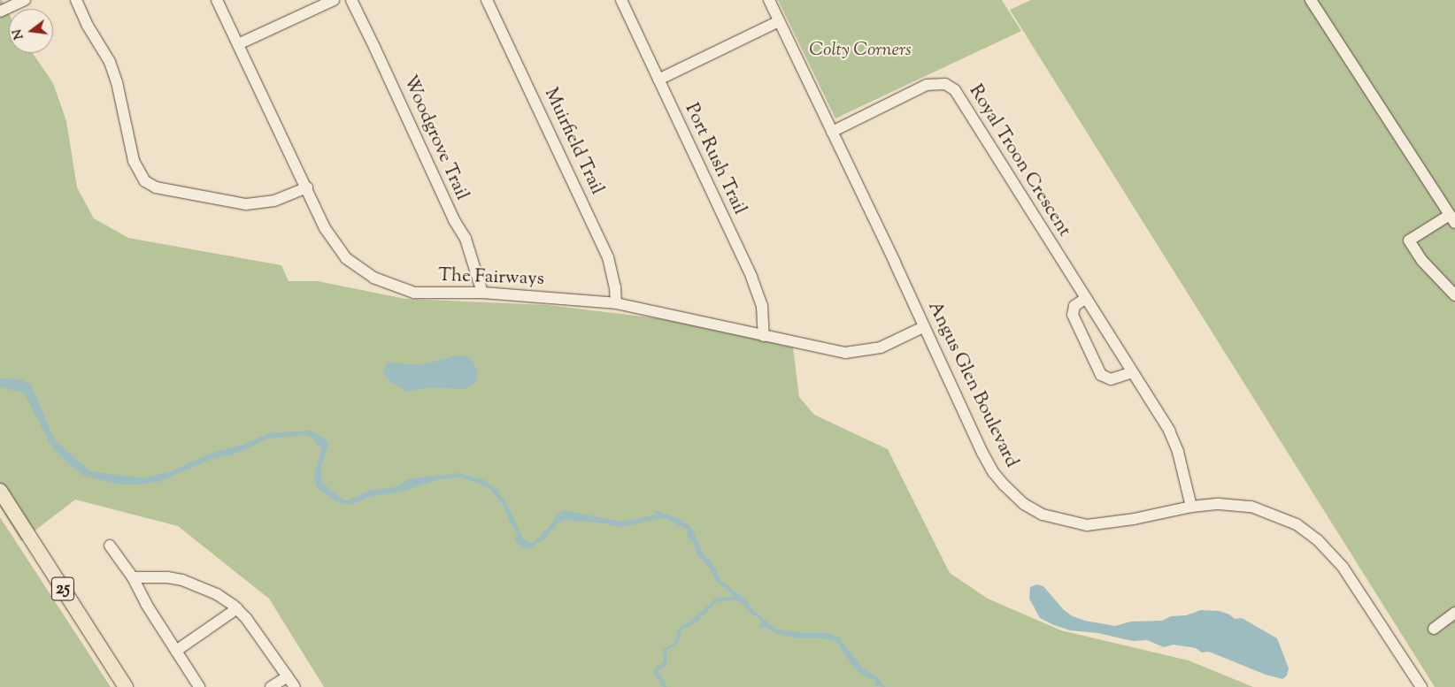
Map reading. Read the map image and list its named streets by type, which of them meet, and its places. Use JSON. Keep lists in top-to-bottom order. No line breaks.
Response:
{"streets":{"main road":["25"],"street":["Woodgrove Trail","Muirfield Trail","Port Rush Trail","Royal Troon Crescent","The Fairways","Angus Glen Boulevard"]},"crossings":[["Woodgrove Trail","The Fairways"],["Muirfield Trail","The Fairways"],["Port Rush Trail","The Fairways"],["Royal Troon Crescent","Angus Glen Boulevard"],["The Fairways","Angus Glen Boulevard"]],"parks":["Colty Corners"],"north":"left"}
